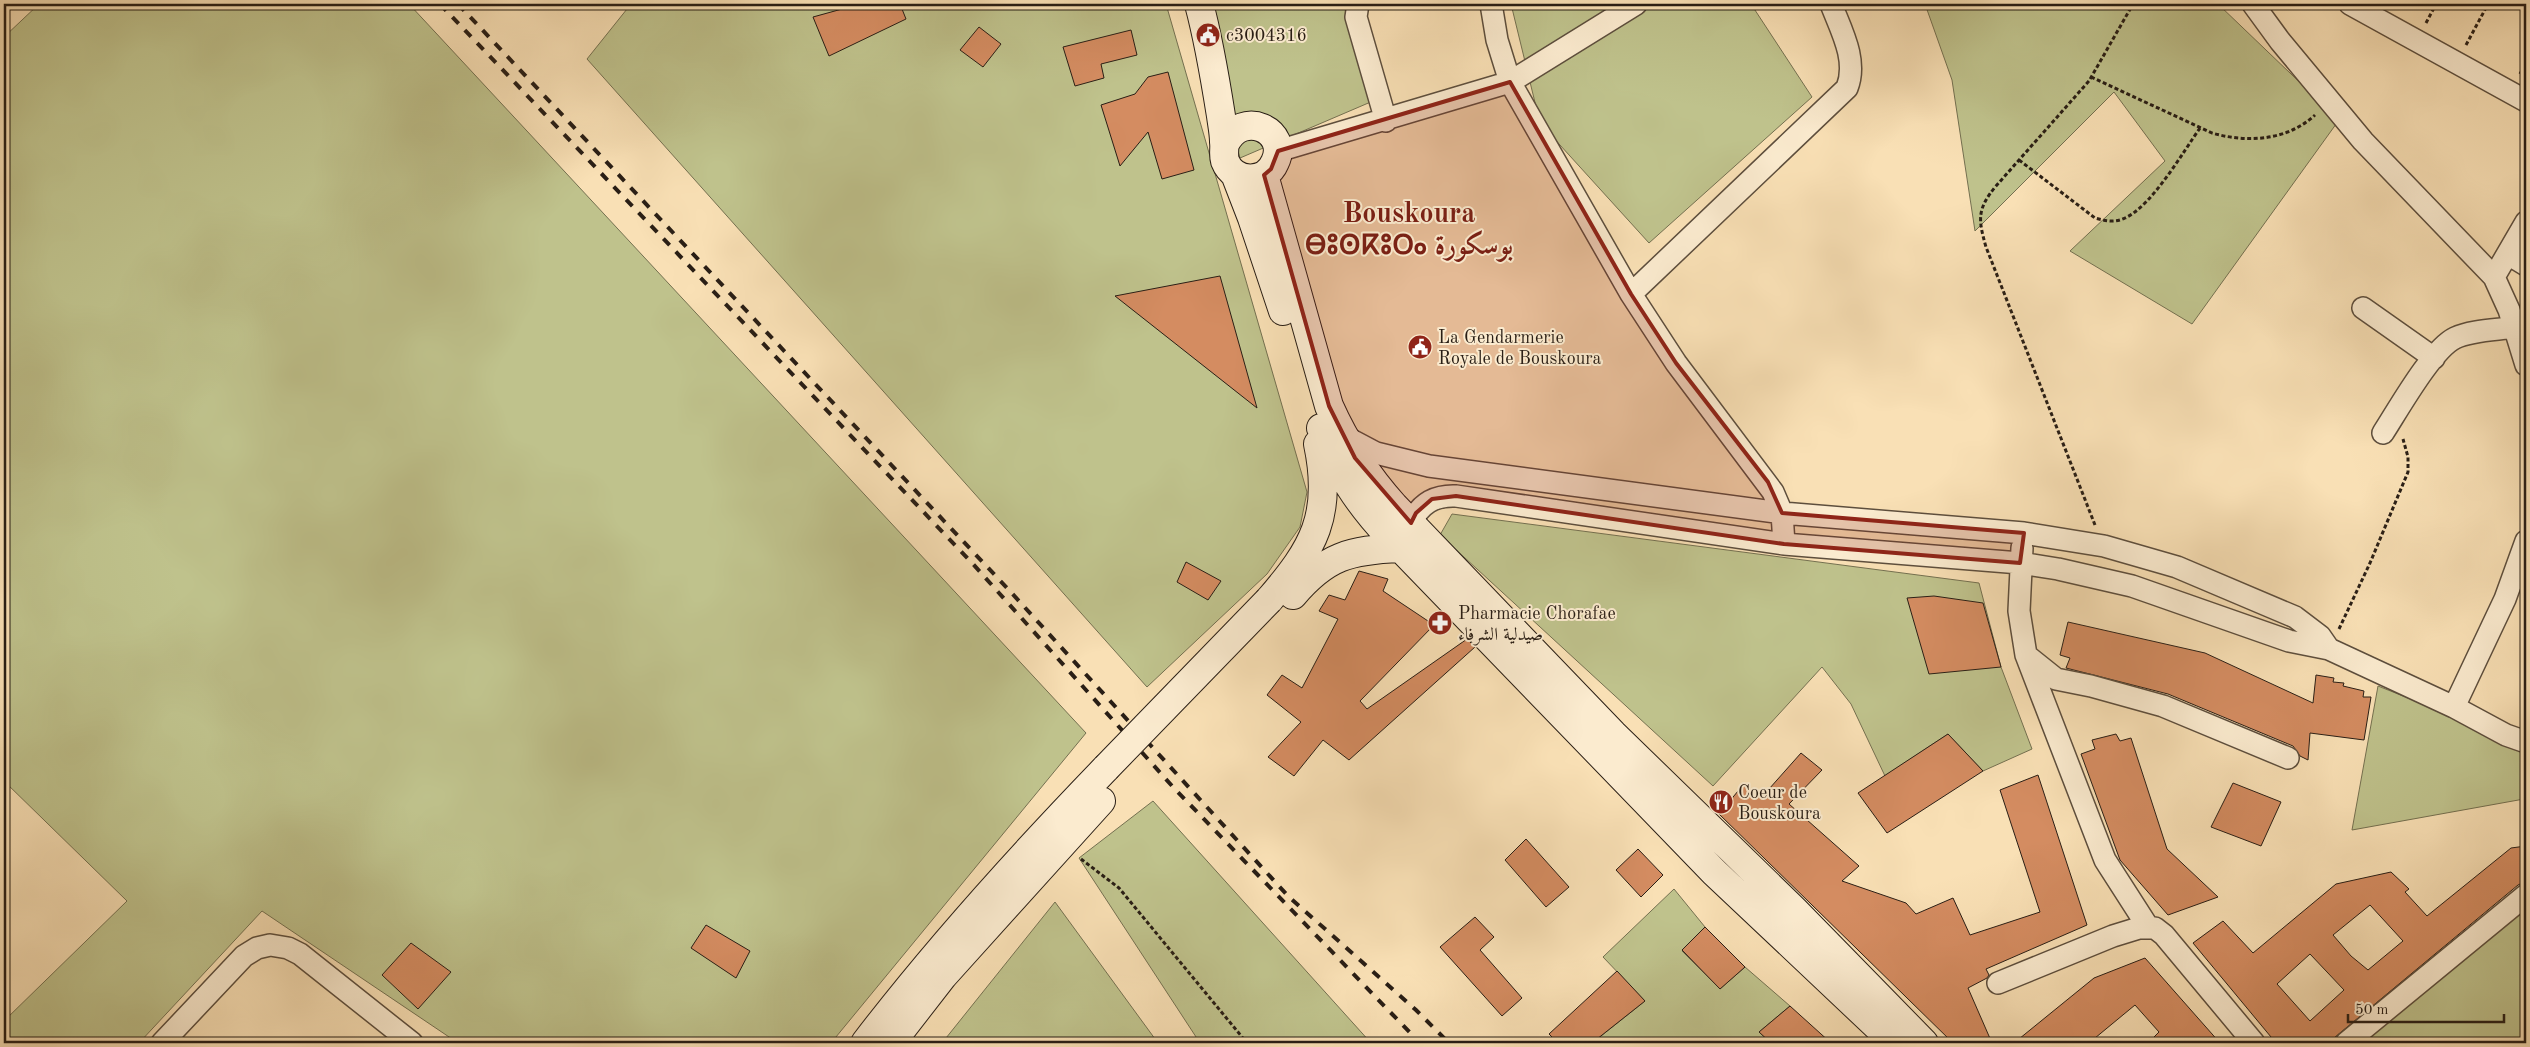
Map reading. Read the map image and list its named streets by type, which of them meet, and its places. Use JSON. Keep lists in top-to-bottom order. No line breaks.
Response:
{"districts":["Bouskoura ⴱⵓⵙⴽⵓⵔⴰ بوسكورة"],"places":{"public building":["c3004316","La Gendarmerie Royale de Bouskoura"],"pharmacy":["Pharmacie Chorafae صيدلية الشرفاء"],"restaurant":["Coeur de Bouskoura"]},"scale_bar":"50 m"}
